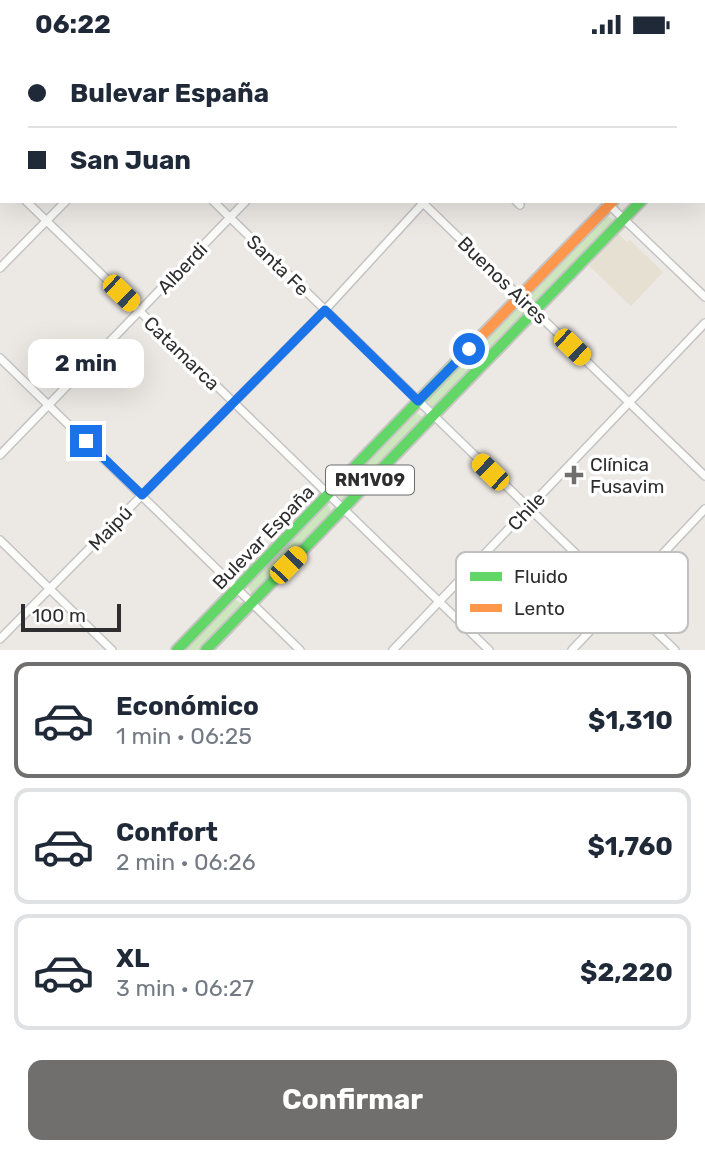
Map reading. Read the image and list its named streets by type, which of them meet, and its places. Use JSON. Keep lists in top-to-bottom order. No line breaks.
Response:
{"streets":{"main road":["RN1V09","Bulevar España"],"street":["Santa Fe","Alberdi","Buenos Aires","Catamarca","Chile","Maipú"]},"crossings":[["Santa Fe","Alberdi"],["Santa Fe","Chile"],["Santa Fe","Maipú"],["Santa Fe","Bulevar España"],["Alberdi","Catamarca"],["Buenos Aires","RN1V09"],["Buenos Aires","Chile"],["Buenos Aires","Bulevar España"],["Catamarca","Chile"],["Catamarca","Maipú"],["Catamarca","Bulevar España"],["RN1V09","Bulevar España"]],"places":{"health":["Clínica Fusavim"]},"legend":["Fluido","Lento"],"scale_bar":"100 m","page":{"status":"06:22","banner":["Bulevar España","San Juan"],"bubble":"2 min","scale":"100 m","list":[{"name":"Económico","note":"1 min · 06:25","value":"$1,310"},{"name":"Confort","note":"2 min · 06:26","value":"$1,760"},{"name":"XL","note":"3 min · 06:27","value":"$2,220"}],"buttons":"Confirmar"}}
